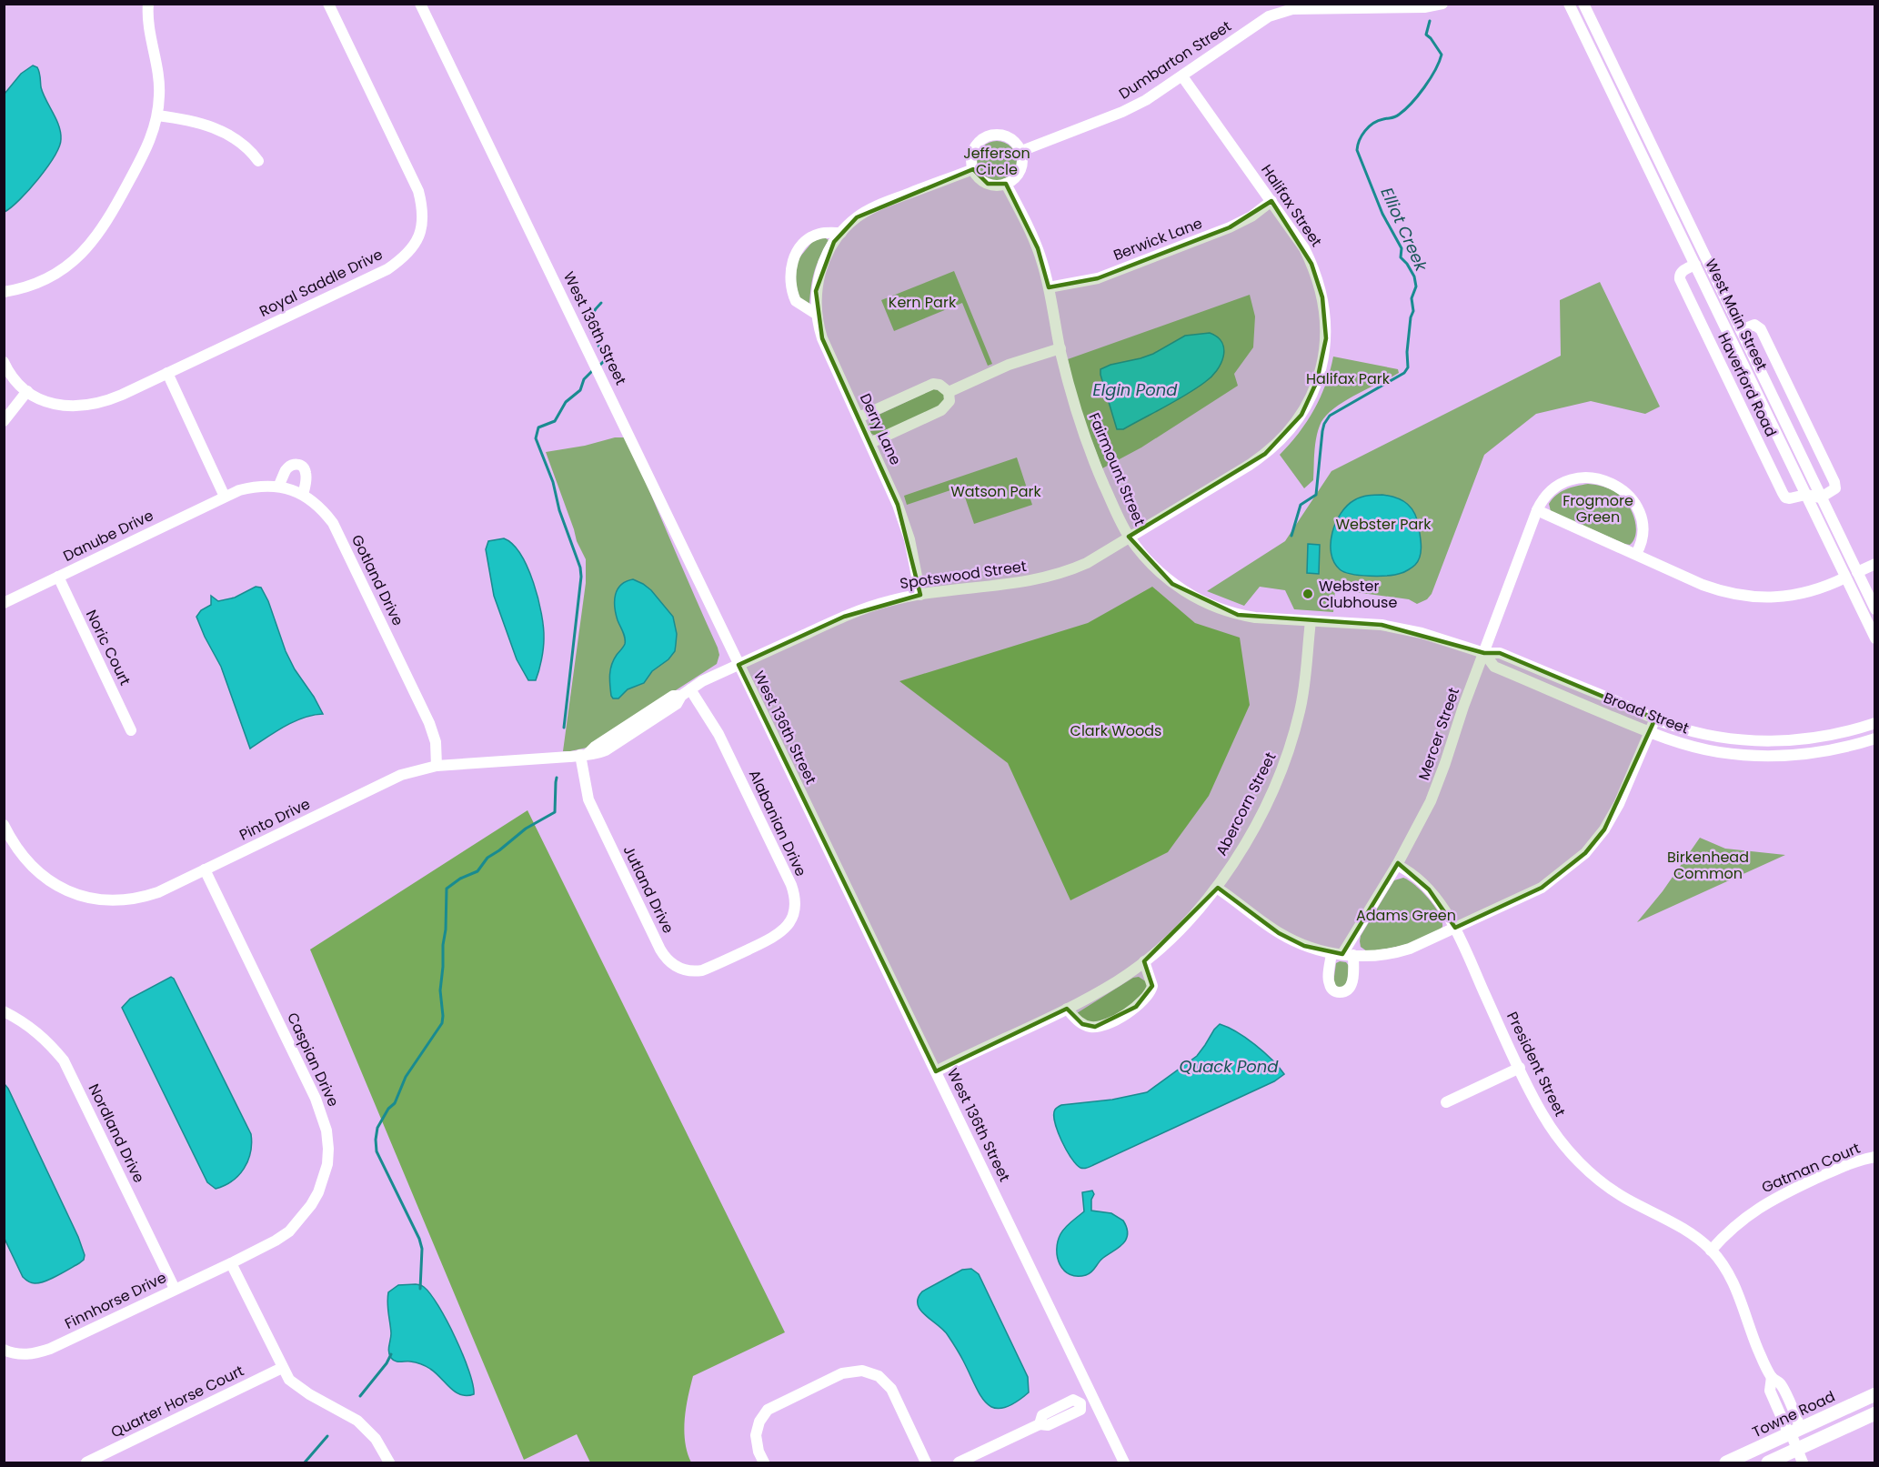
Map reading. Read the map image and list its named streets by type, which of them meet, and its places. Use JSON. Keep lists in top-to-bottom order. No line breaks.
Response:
{"streets":{"main road":["Towne Road"],"street":["Dumbarton Street","Halifax Street","Berwick Lane","Royal Saddle Drive","West Main Street","West 136th Street","Haverford Road","Derry Lane","Fairmount Street","Danube Drive","Spotswood Street","Gotland Drive","Noric Court","Broad Street","Mercer Street","Abercorn Street","Pinto Drive","Alabanian Drive","Jutland Drive","Caspian Drive","President Street","Nordland Drive","Gatman Court","Finnhorse Drive","Quarter Horse Court"]},"crossings":[["Dumbarton Street","Halifax Street"],["Dumbarton Street","Fairmount Street"],["Halifax Street","Berwick Lane"],["Halifax Street","Fairmount Street"],["Halifax Street","Spotswood Street"],["Berwick Lane","Fairmount Street"],["West Main Street","Haverford Road"],["West 136th Street","Spotswood Street"],["West 136th Street","Abercorn Street"],["West 136th Street","Pinto Drive"],["Derry Lane","Spotswood Street"],["Fairmount Street","Spotswood Street"],["Fairmount Street","Broad Street"],["Fairmount Street","Abercorn Street"],["Danube Drive","Gotland Drive"],["Danube Drive","Noric Court"],["Spotswood Street","Pinto Drive"],["Gotland Drive","Pinto Drive"],["Broad Street","Mercer Street"],["Broad Street","Abercorn Street"],["Mercer Street","President Street"],["Pinto Drive","Alabanian Drive"],["Pinto Drive","Jutland Drive"],["Pinto Drive","Caspian Drive"],["Alabanian Drive","Jutland Drive"],["Caspian Drive","Finnhorse Drive"],["President Street","Gatman Court"],["President Street","Towne Road"],["Nordland Drive","Finnhorse Drive"]],"water":["Elliot Creek","Elgin Pond","Quack Pond"],"parks":["Jefferson Circle","Kern Park","Halifax Park","Watson Park","Frogmore Green","Webster Park","Clark Woods","Birkenhead Common","Adams Green"],"places":["Webster Clubhouse"]}
